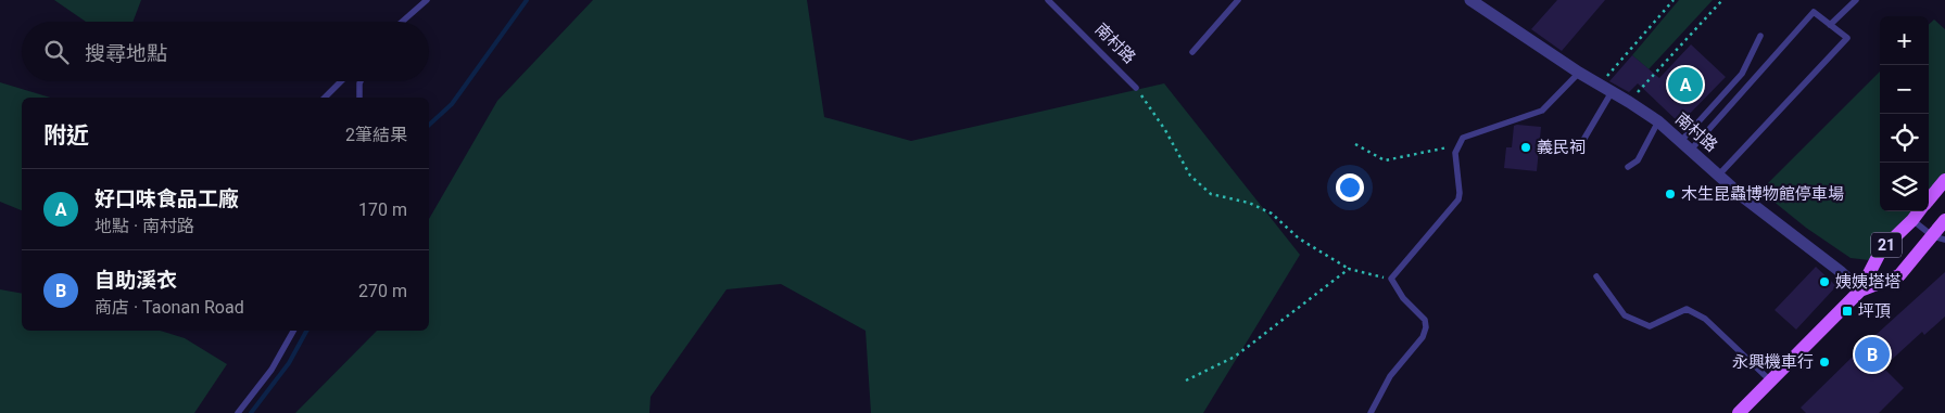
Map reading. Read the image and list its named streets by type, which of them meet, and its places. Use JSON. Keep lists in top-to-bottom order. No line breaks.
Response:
{"streets":{"main road":["21"],"street":["南村路"]},"crossings":[["南村路","21"]],"places":{"other":["義民祠","木生昆蟲博物館停車場","姨姨塔塔","永興機車行"],"transit":["坪頂"]},"page":{"map_buttons":["+","−"],"search":"搜尋地點","pins":["A","B"],"heading":["附近","2筆結果"],"list":[{"mark":"A","name":"好口味食品工廠","note":"地點 · 南村路","value":"170 m"},{"mark":"B","name":"自助溪衣","note":"商店 · Taonan Road","value":"270 m"}]}}
